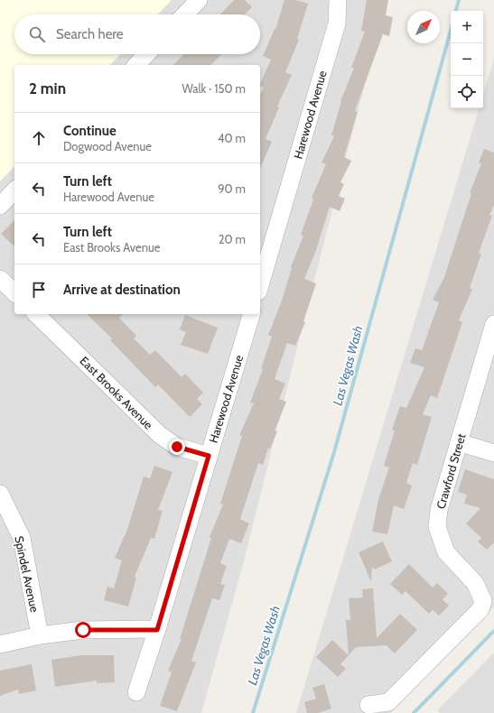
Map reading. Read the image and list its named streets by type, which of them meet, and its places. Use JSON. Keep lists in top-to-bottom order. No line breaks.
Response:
{"streets":{"street":["Harewood Avenue","East Brooks Avenue","Crawford Street","Spindel Avenue"]},"crossings":[["Harewood Avenue","East Brooks Avenue"]],"water":["Las Vegas Wash"],"north":"top right","page":{"map_buttons":["+","−"],"search":"Search here","heading":["2 min","Walk · 150 m"],"list":[["Continue","Dogwood Avenue","40 m"],["Turn left","Harewood Avenue","90 m"],["Turn left","East Brooks Avenue","20 m"],"Arrive at destination"]}}
